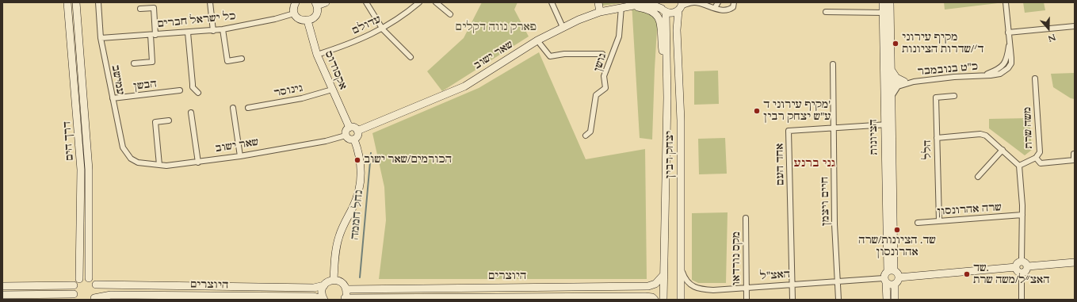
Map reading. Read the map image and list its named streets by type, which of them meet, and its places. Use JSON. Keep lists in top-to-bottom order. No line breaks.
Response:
{"streets":{"street":["כל ישראל חברים","עדולם","שאר ישוב","גושן","כ\"ט בנובמבר","אקסודוס","עמישב","הבשן","גינוסר","משה שרת","הציונות","דרך הים","הלל","יצחק רבין","אחד העם","חיים ויצמן","שרה אהרונסון","מקס נורדאו","האצ\"ל","היוצרים"]},"crossings":[["כל ישראל חברים","עמישב"],["עדולם","אקסודוס"],["שאר ישוב","גושן"],["שאר ישוב","אקסודוס"],["שאר ישוב","עמישב"],["שאר ישוב","יצחק רבין"],["כ\"ט בנובמבר","הציונות"],["אקסודוס","גינוסר"],["עמישב","הבשן"],["משה שרת","הלל"],["הציונות","אחד העם"],["הלל","שרה אהרונסון"],["יצחק רבין","האצ\"ל"],["יצחק רבין","היוצרים"],["אחד העם","חיים ויצמן"],["אחד העם","האצ\"ל"],["חיים ויצמן","האצ\"ל"],["מקס נורדאו","האצ\"ל"]],"districts":["גני ברנע"],"water":["נחל חממה"],"parks":["פארק נווה דקלים"],"places":["מקיף עירוני ד׳/שדרות הציונות","מקיף עירוני ד' ע\"ש יצחק רבין","הכורמים/שאר ישוב","שד. הציונות/שרה אהרונסון","שד. האצ״ל/משה שרת"],"north":"bottom"}
